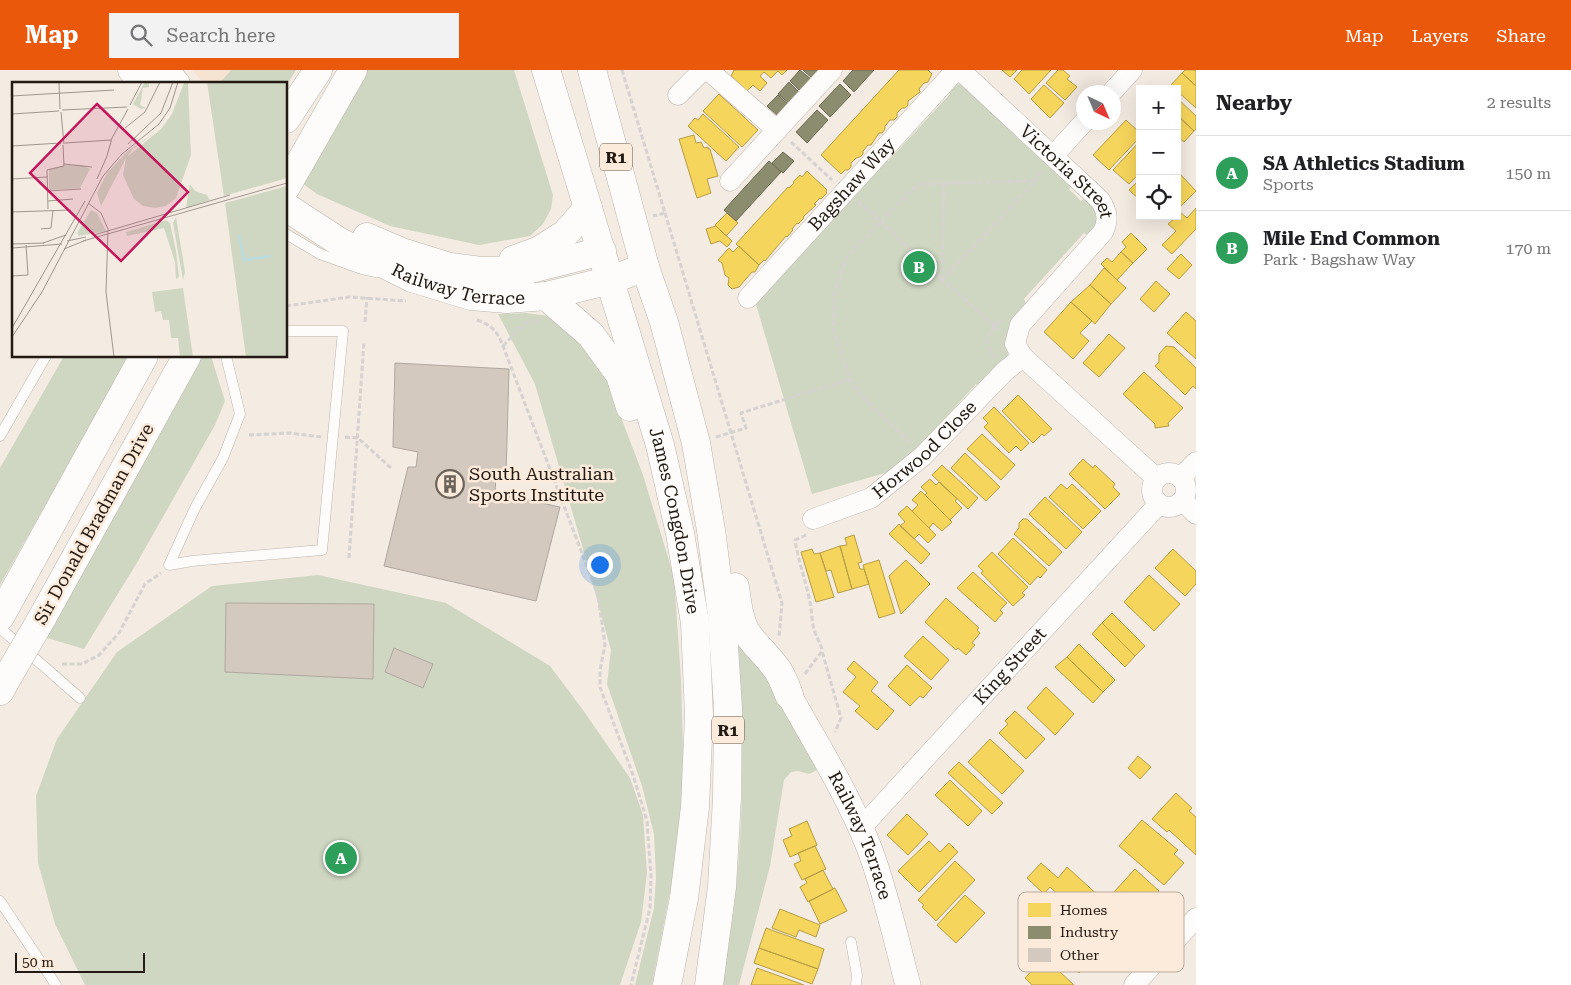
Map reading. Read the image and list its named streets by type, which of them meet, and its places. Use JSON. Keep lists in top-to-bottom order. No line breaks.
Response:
{"streets":{"main road":["R1","Railway Terrace","James Congdon Drive","Sir Donald Bradman Drive"],"street":["Victoria Street","Bagshaw Way","Horwood Close","King Street"]},"crossings":[["Railway Terrace","James Congdon Drive"],["Railway Terrace","King Street"]],"places":{"building":["South Australian Sports Institute"]},"legend":["Homes","Industry","Other"],"scale_bar":"50 m","north":"bottom right","page":{"header":"Map","search":"Search here","nav":["Map","Layers","Share"],"heading":["Nearby","2 results"],"map_buttons":["+","−"],"list":[{"mark":"A","name":"SA Athletics Stadium","note":"Sports","value":"150 m"},{"mark":"B","name":"Mile End Common","note":"Park · Bagshaw Way","value":"170 m"}],"pins":["B","A"],"scale":"50 m"}}
